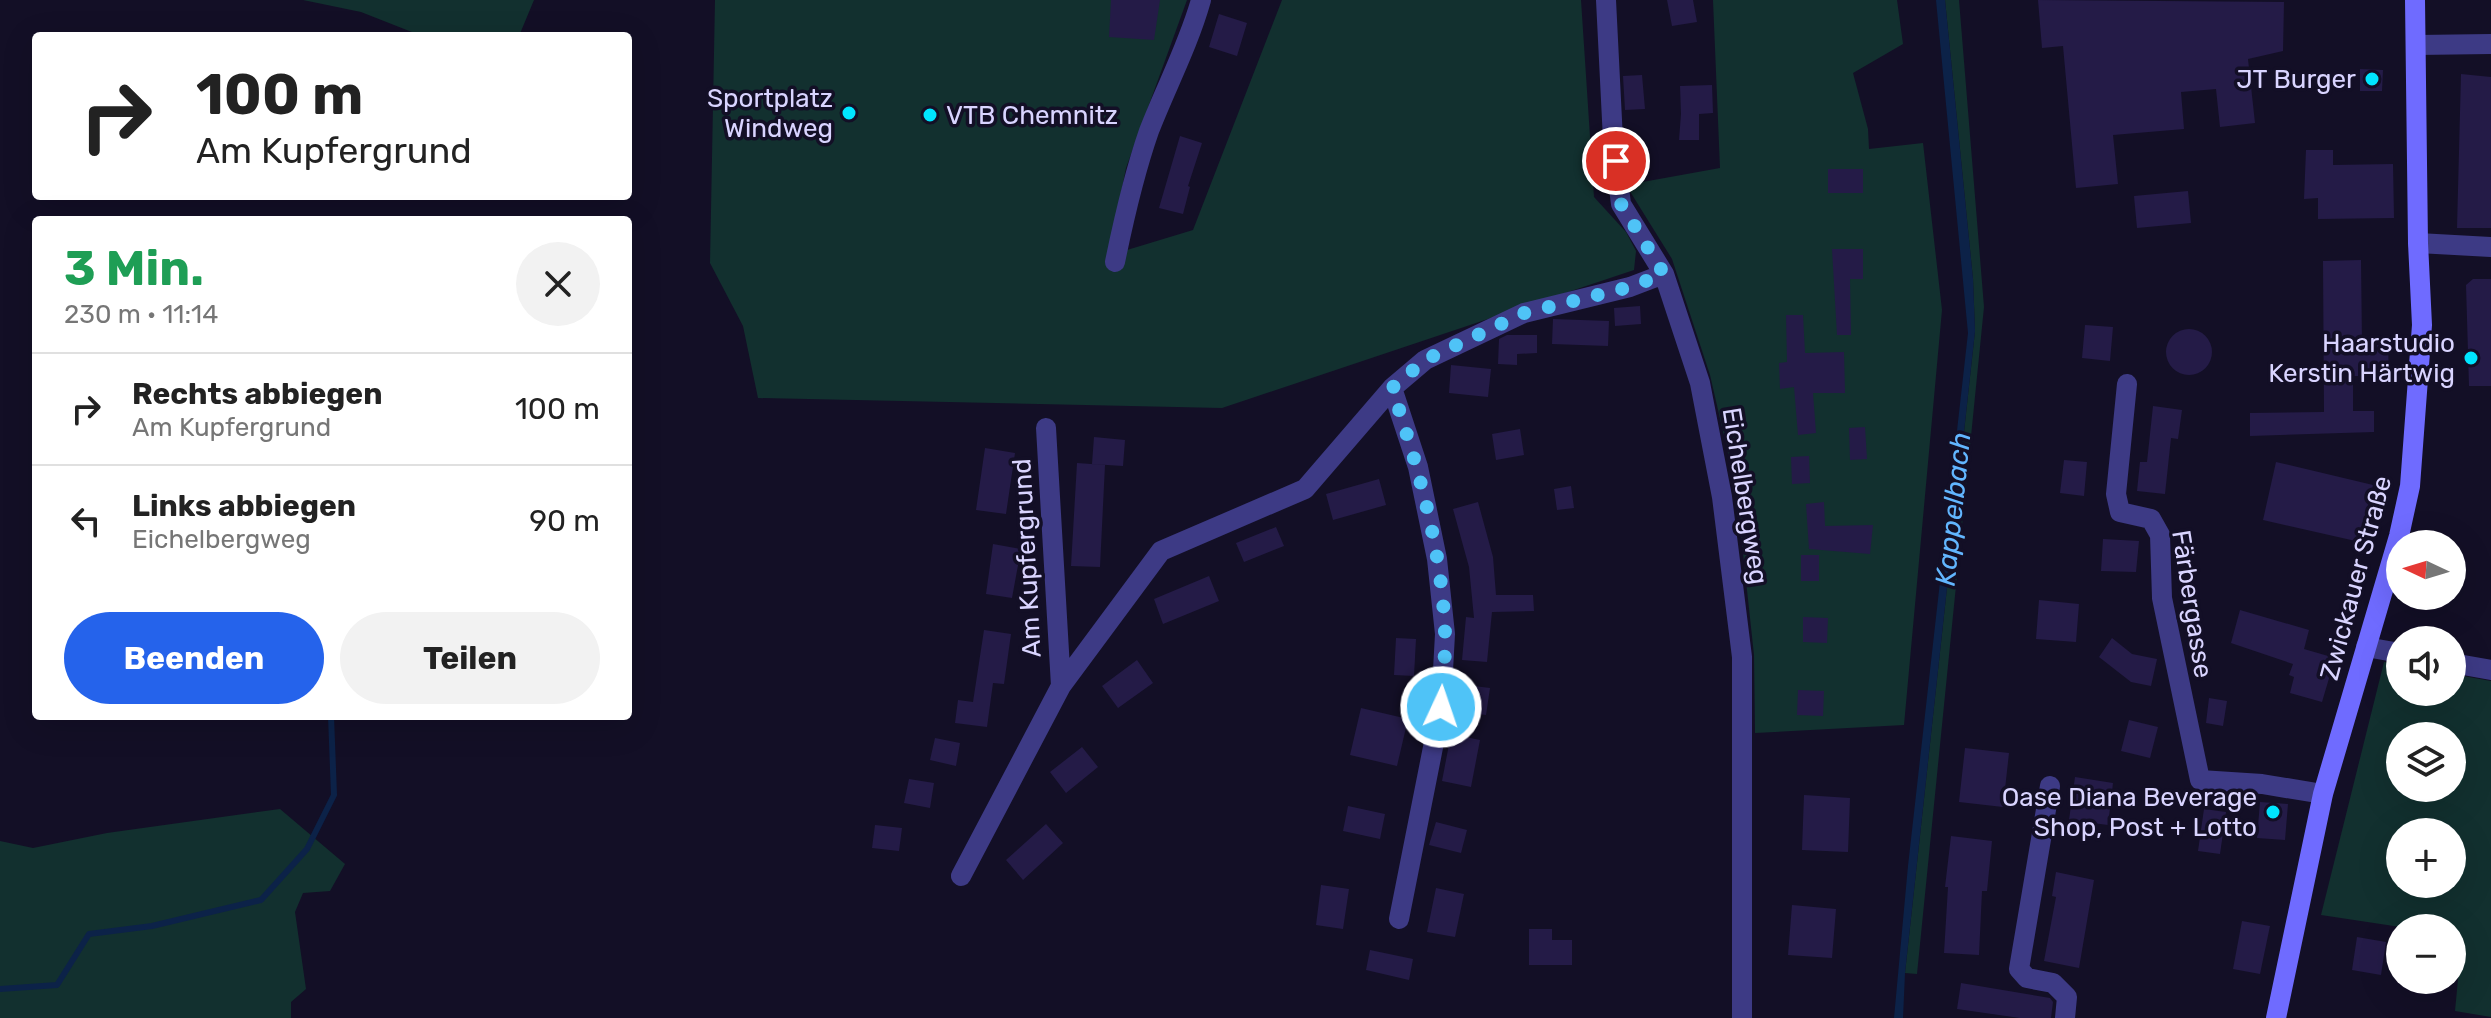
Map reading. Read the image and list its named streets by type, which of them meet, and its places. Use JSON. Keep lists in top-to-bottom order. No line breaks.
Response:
{"streets":{"main road":["Zwickauer Straße"],"street":["Eichelbergweg","Am Kupfergrund","Färbergasse"]},"crossings":[["Eichelbergweg","Am Kupfergrund"],["Zwickauer Straße","Färbergasse"]],"water":["Kappelbach"],"places":["JT Burger","Sportplatz Windweg","VTB Chemnitz","Haarstudio Kerstin Härtwig","Oase Diana Beverage Shop, Post + Lotto"],"north":"left","page":{"turn":["100 m","Am Kupfergrund"],"heading":["3 Min.","230 m · 11:14"],"list":[{"name":"Rechts abbiegen","note":"Am Kupfergrund","value":"100 m"},{"name":"Links abbiegen","note":"Eichelbergweg","value":"90 m"}],"map_buttons":["+","−"],"buttons":["Beenden","Teilen"]}}
